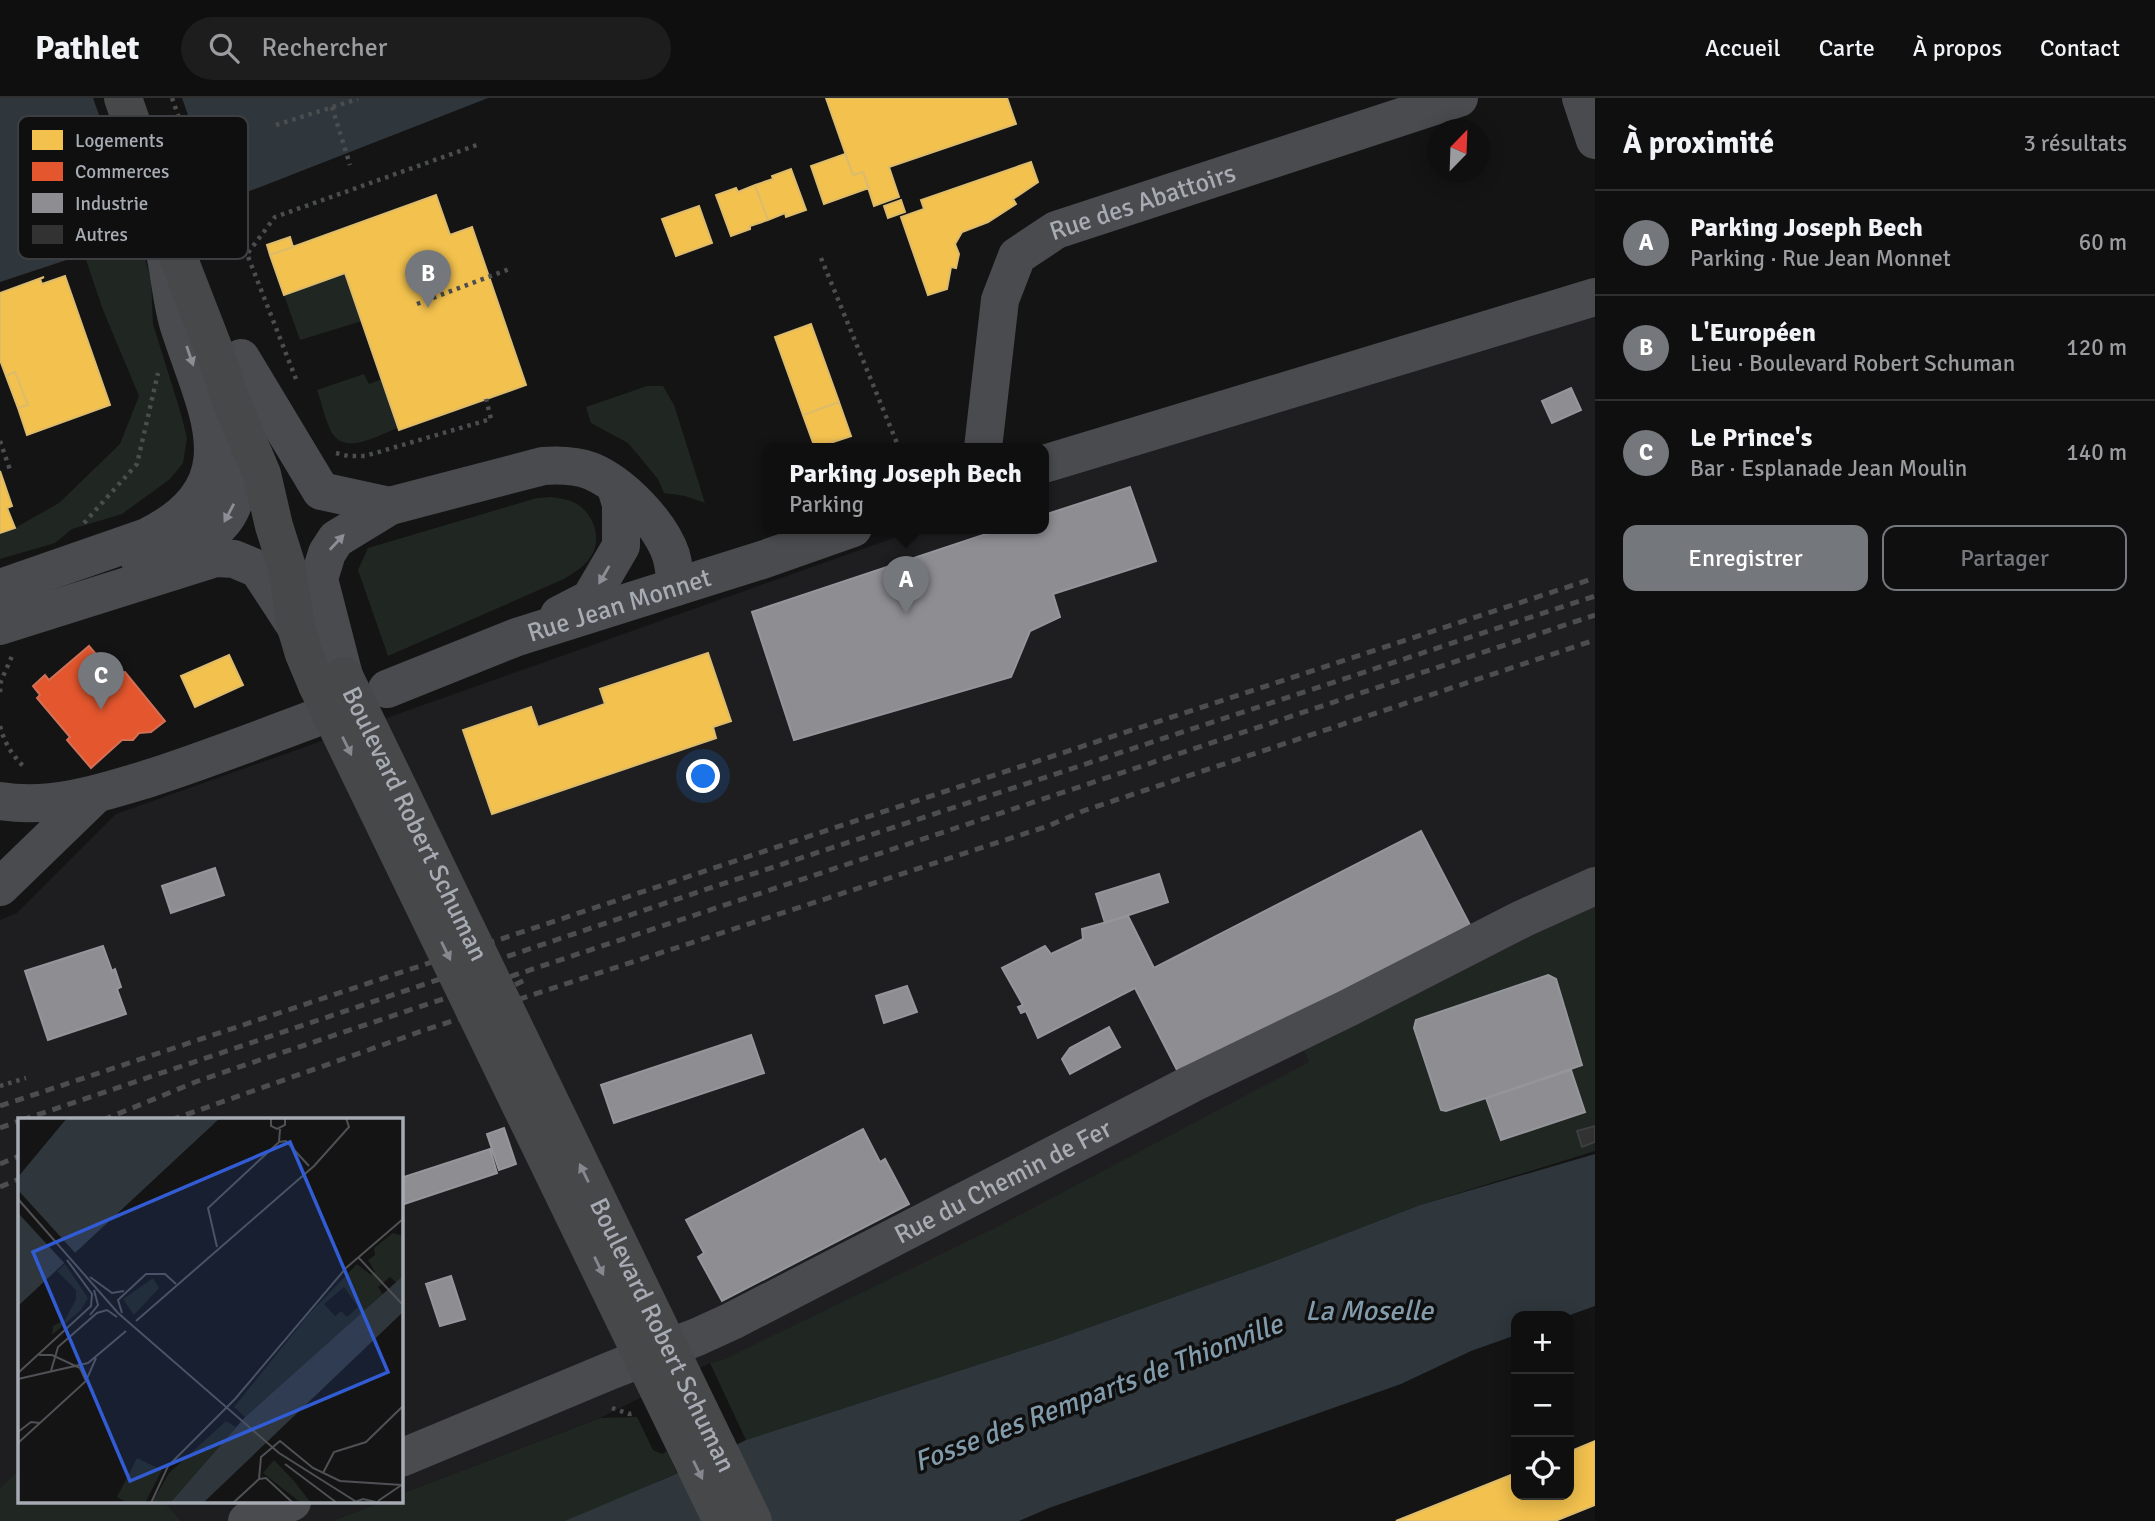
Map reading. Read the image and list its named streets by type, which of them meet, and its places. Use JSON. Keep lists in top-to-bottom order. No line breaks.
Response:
{"streets":{"main road":["Boulevard Robert Schuman"],"street":["Rue des Abattoirs","Rue Jean Monnet","Rue du Chemin de Fer"]},"water":["La Moselle","Fosse des Remparts de Thionville"],"legend":["Logements","Commerces","Industrie","Autres"],"north":"top right","page":{"header":"Pathlet","search":"Rechercher","nav":["Accueil","Carte","À propos","Contact"],"heading":["À proximité","3 résultats"],"list":[{"mark":"A","name":"Parking Joseph Bech","note":"Parking · Rue Jean Monnet","value":"60 m"},{"mark":"B","name":"L'Européen","note":"Lieu · Boulevard Robert Schuman","value":"120 m"},{"mark":"C","name":"Le Prince's","note":"Bar · Esplanade Jean Moulin","value":"140 m"}],"pins":["B","A","C"],"popup":["Parking Joseph Bech","Parking"],"buttons":["Enregistrer","Partager"],"map_buttons":["+","−"]}}
